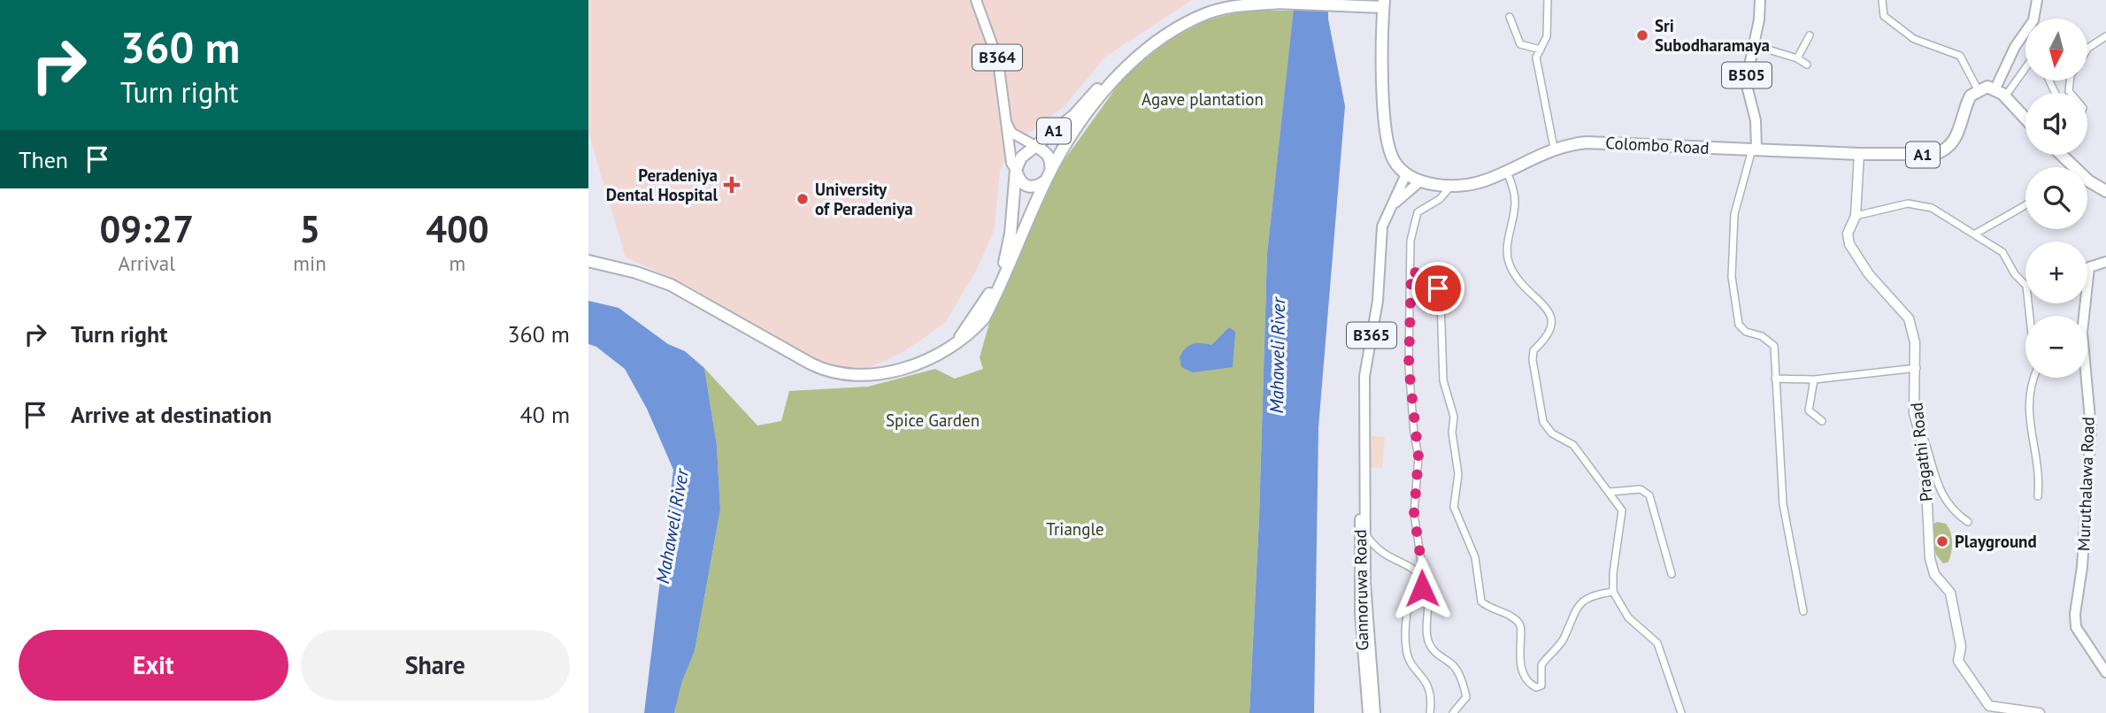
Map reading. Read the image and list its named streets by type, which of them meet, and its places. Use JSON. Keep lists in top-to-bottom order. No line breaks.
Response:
{"streets":{"highway":["A1","Colombo Road"],"main road":["B364","B505","B365","Muruthalawa Road","Gannoruwa Road"],"street":["Pragathi Road"]},"crossings":[["B364","A1"],["B505","Colombo Road"],["A1","Colombo Road"],["A1","Gannoruwa Road"],["Colombo Road","Pragathi Road"],["Colombo Road","Gannoruwa Road"]],"water":["Mahaweli River"],"parks":["Agave plantation","Spice Garden","Triangle"],"places":{"other":["Sri Subodharamaya","University of Peradeniya","Playground"],"health":["Peradeniya Dental Hospital"]},"north":"bottom","page":{"turn":["360 m","Turn right"],"map_buttons":["+","−"],"then":"Then","eta":["09:27","Arrival","5","min","400","m"],"list":[{"name":"Turn right","value":"360 m"},{"name":"Arrive at destination","value":"40 m"}],"buttons":["Exit","Share"]}}
